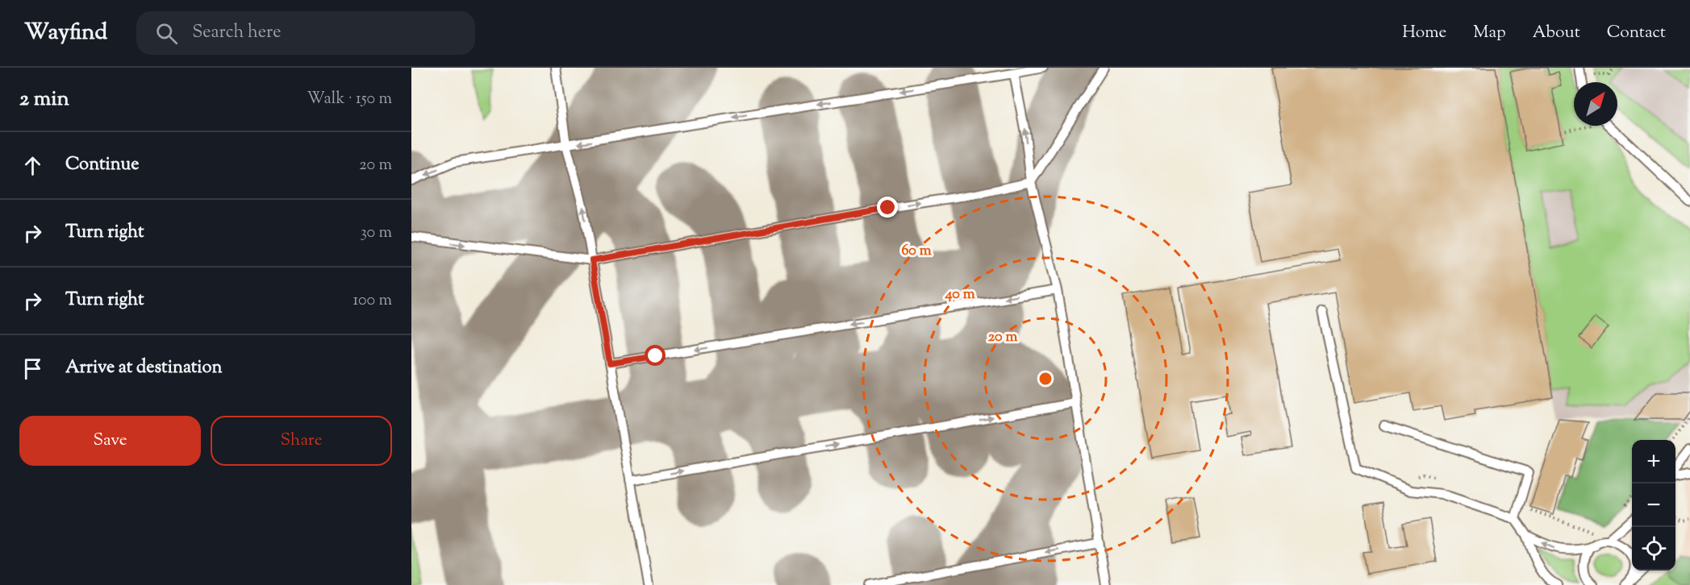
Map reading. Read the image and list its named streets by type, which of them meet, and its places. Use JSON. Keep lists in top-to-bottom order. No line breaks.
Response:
{"north":"top right","page":{"header":"Wayfind","search":"Search here","nav":["Home","Map","About","Contact"],"heading":["2 min","Walk · 150 m"],"list":[["Continue","20 m"],["Turn right","30 m"],["Turn right","100 m"],"Arrive at destination"],"buttons":["Save","Share"],"map_buttons":["+","−"]},"rings":["60 m","40 m","20 m"]}
